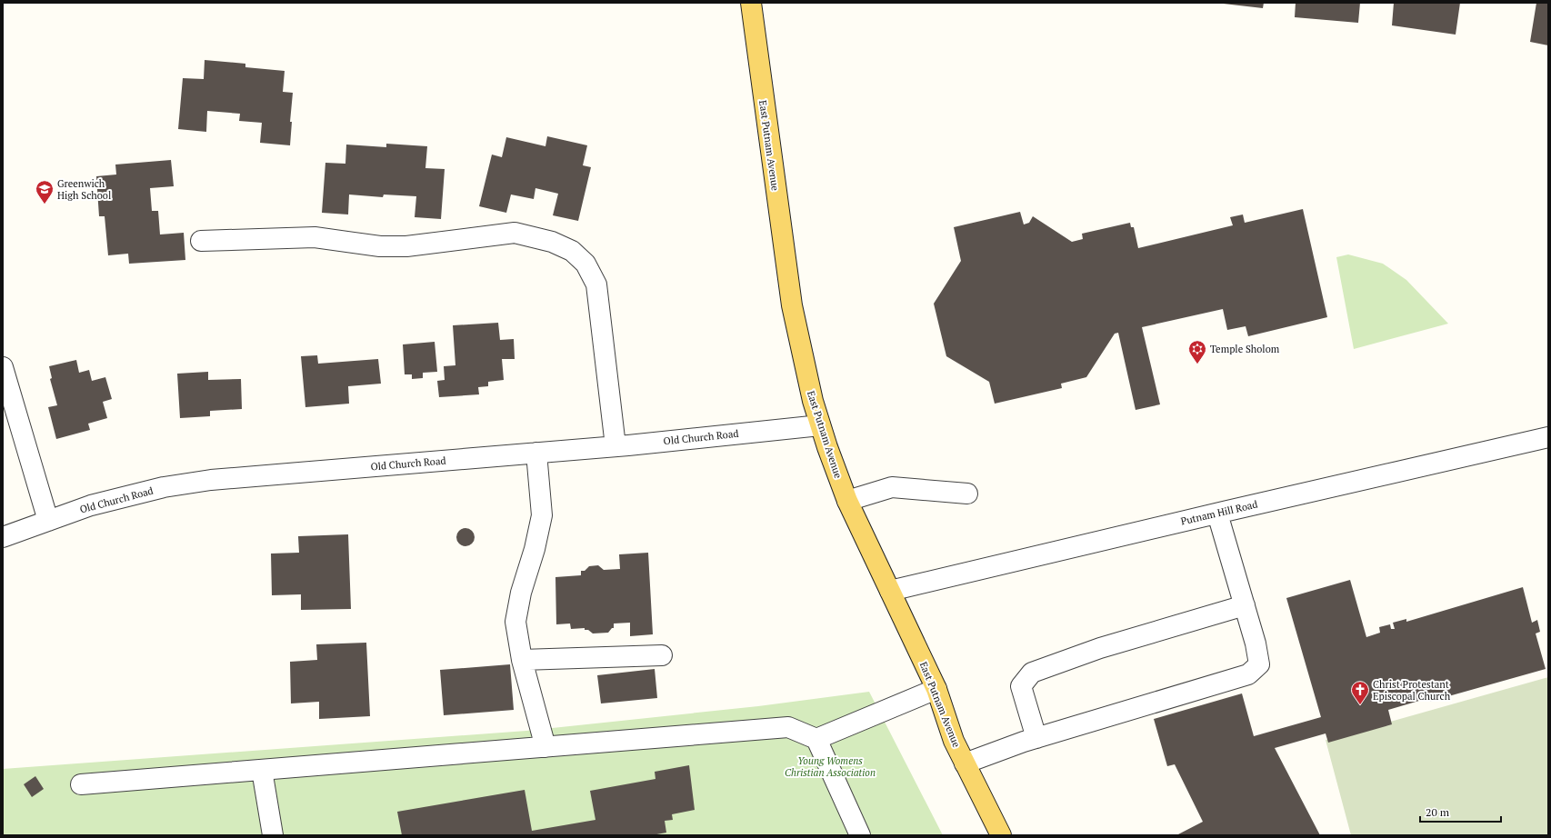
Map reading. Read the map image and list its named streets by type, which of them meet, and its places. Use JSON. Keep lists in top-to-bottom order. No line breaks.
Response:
{"streets":{"main road":["East Putnam Avenue"],"street":["Old Church Road","Putnam Hill Road"]},"crossings":[["East Putnam Avenue","Old Church Road"],["East Putnam Avenue","Putnam Hill Road"]],"parks":["Young Womens Christian Association"],"places":{"school or university":["Greenwich High School"],"synagogue":["Temple Sholom"],"church":["Christ Protestant Episcopal Church"]},"scale_bar":"20 m"}
